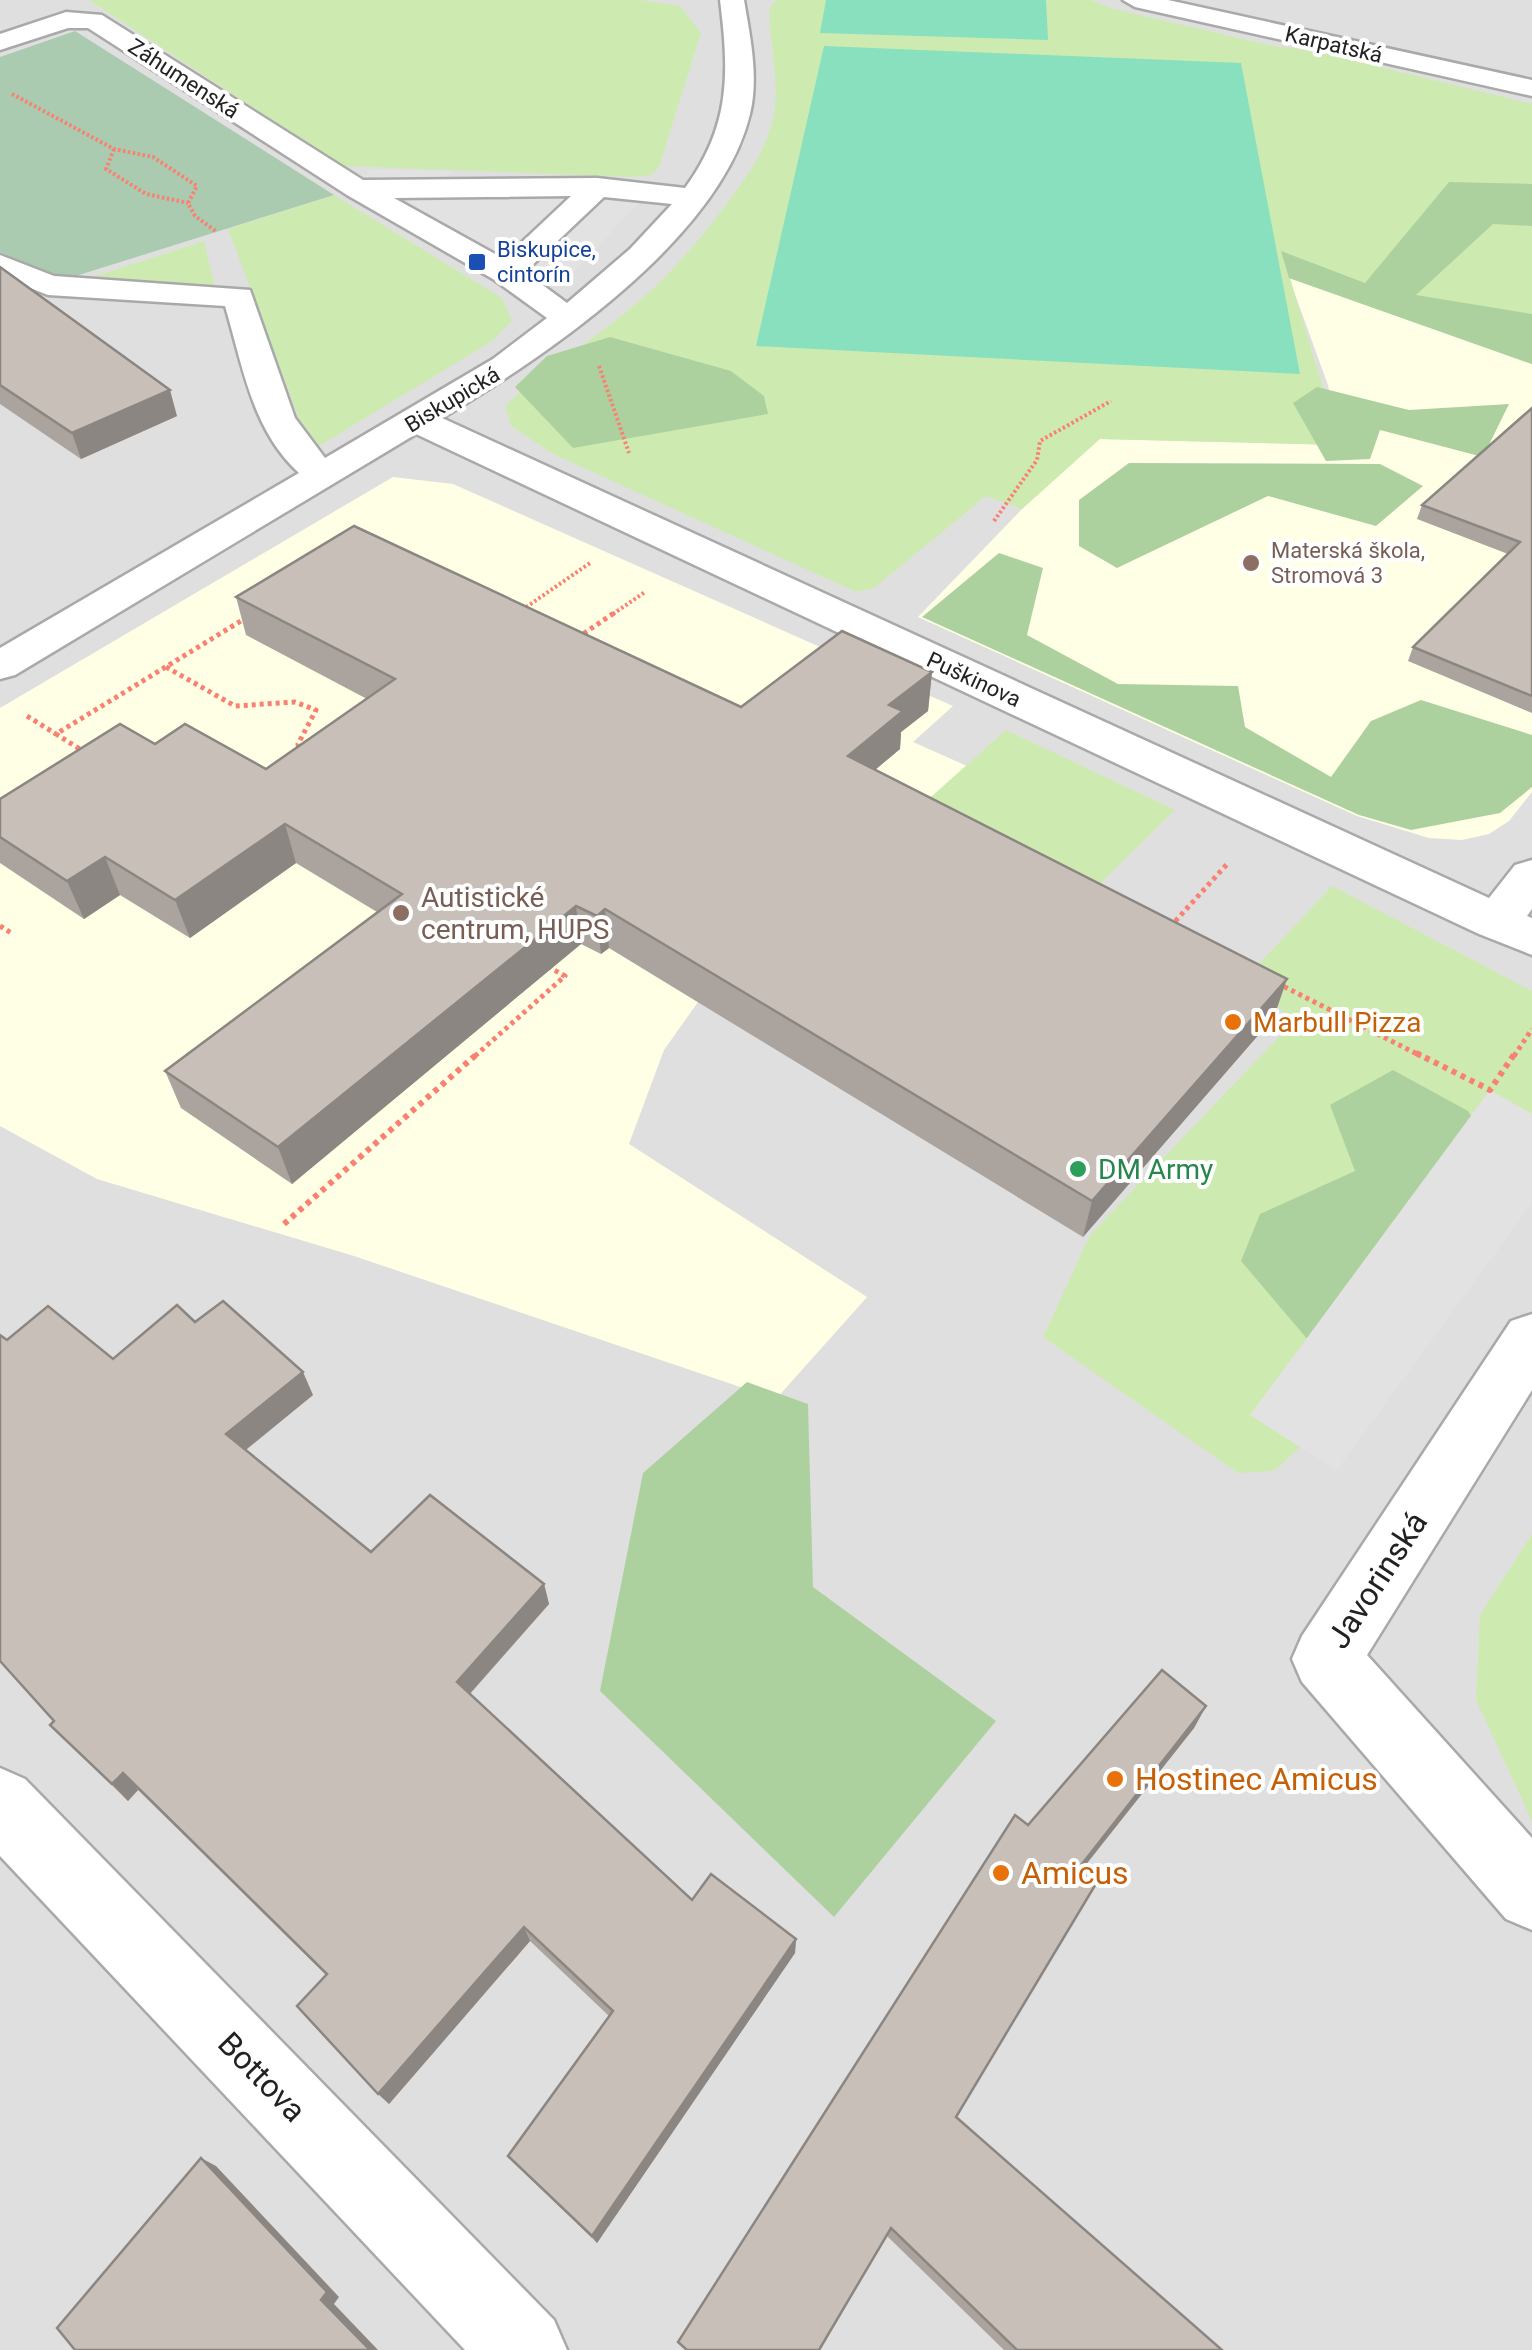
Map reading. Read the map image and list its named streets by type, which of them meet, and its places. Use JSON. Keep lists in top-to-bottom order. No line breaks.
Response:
{"streets":{"street":["Karpatská","Záhumenská","Biskupická","Puškinova","Javorinská","Bottova"]},"crossings":[["Záhumenská","Biskupická"],["Biskupická","Puškinova"]],"places":{"transit":["Biskupice, cintorín"],"other":["Materská škola, Stromová 3","Autistické centrum, HUPS","Marbull Pizza","DM Army","Hostinec Amicus","Amicus"]}}
